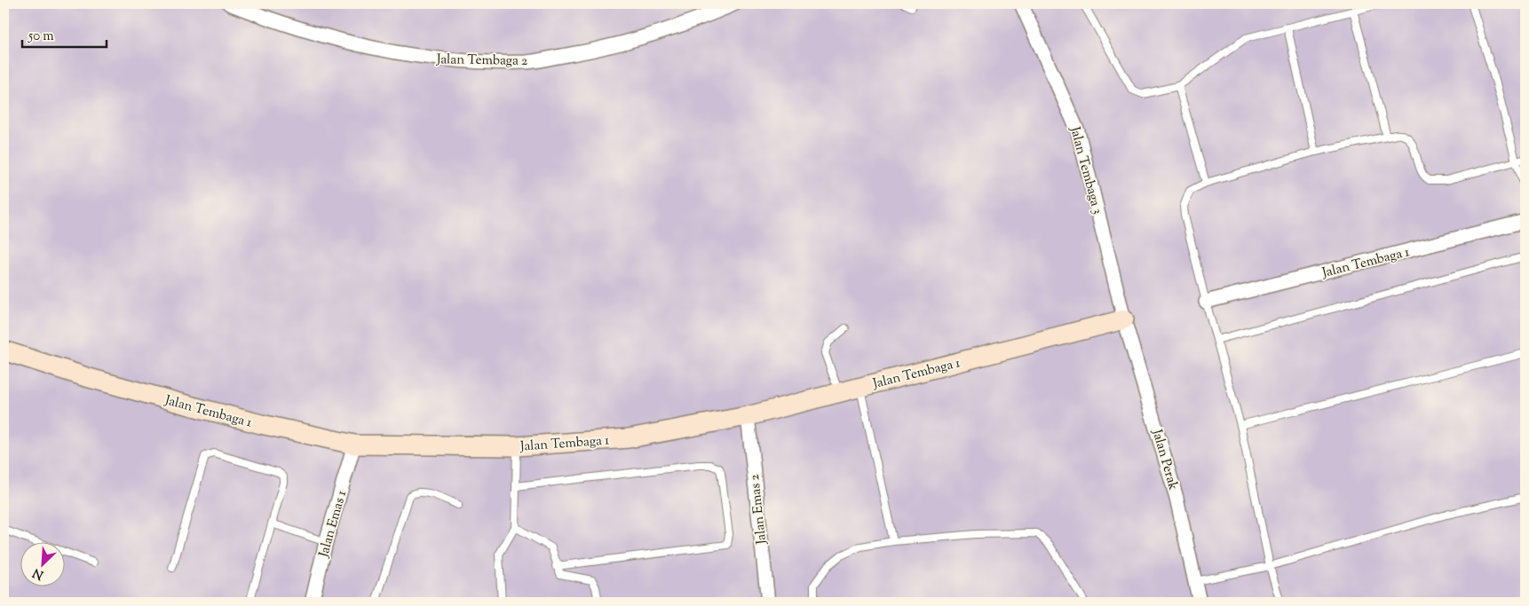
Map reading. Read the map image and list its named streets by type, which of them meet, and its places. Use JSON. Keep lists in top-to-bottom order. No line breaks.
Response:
{"streets":{"street":["Jalan Tembaga 2","Jalan Tembaga 3","Jalan Tembaga 1","Jalan Perak","Jalan Emas 2","Jalan Emas 1"]},"crossings":[["Jalan Tembaga 3","Jalan Tembaga 1"],["Jalan Tembaga 3","Jalan Perak"],["Jalan Tembaga 1","Jalan Perak"],["Jalan Tembaga 1","Jalan Emas 2"],["Jalan Tembaga 1","Jalan Emas 1"]],"scale_bar":"50 m","north":"bottom left"}
